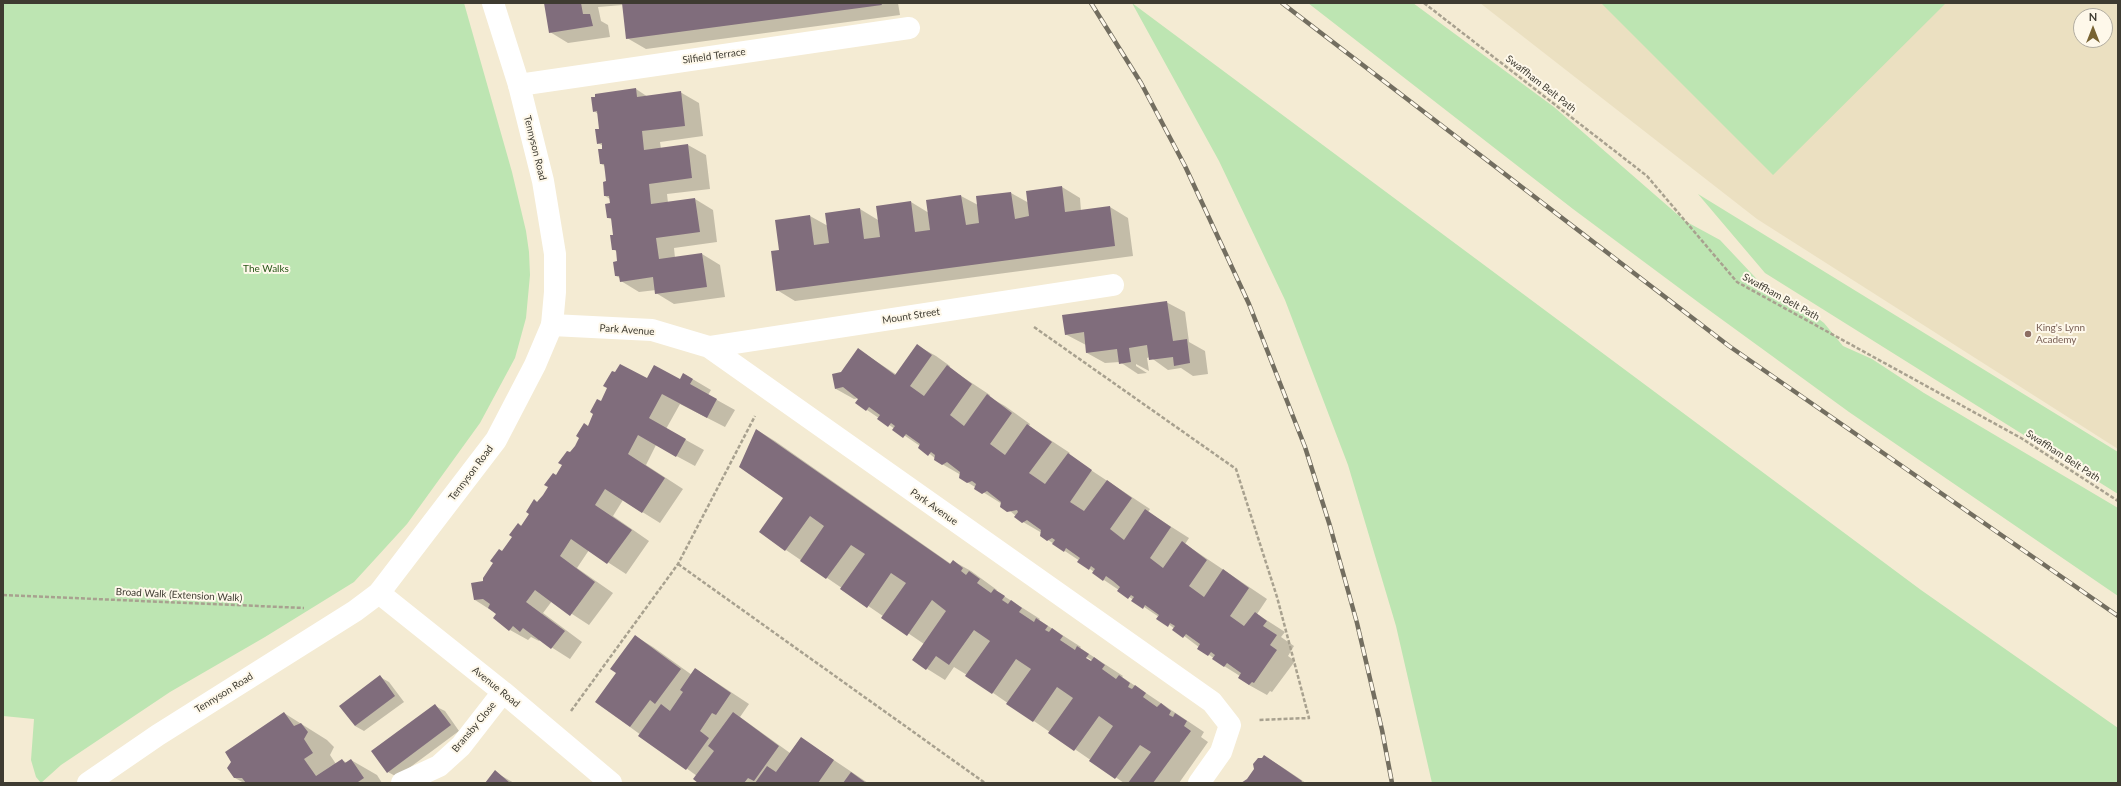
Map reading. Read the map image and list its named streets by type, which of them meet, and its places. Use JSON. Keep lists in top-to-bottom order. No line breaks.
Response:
{"streets":{"street":["Silfield Terrace","Tennyson Road","Mount Street","Park Avenue","Avenue Road","Bransby Close"],"path":["Swaffham Belt Path","Broad Walk (Extension Walk)"]},"crossings":[["Silfield Terrace","Tennyson Road"],["Tennyson Road","Park Avenue"],["Tennyson Road","Avenue Road"],["Mount Street","Park Avenue"],["Avenue Road","Bransby Close"]],"parks":["The Walks"],"places":["King's Lynn Academy"],"north":"top"}
